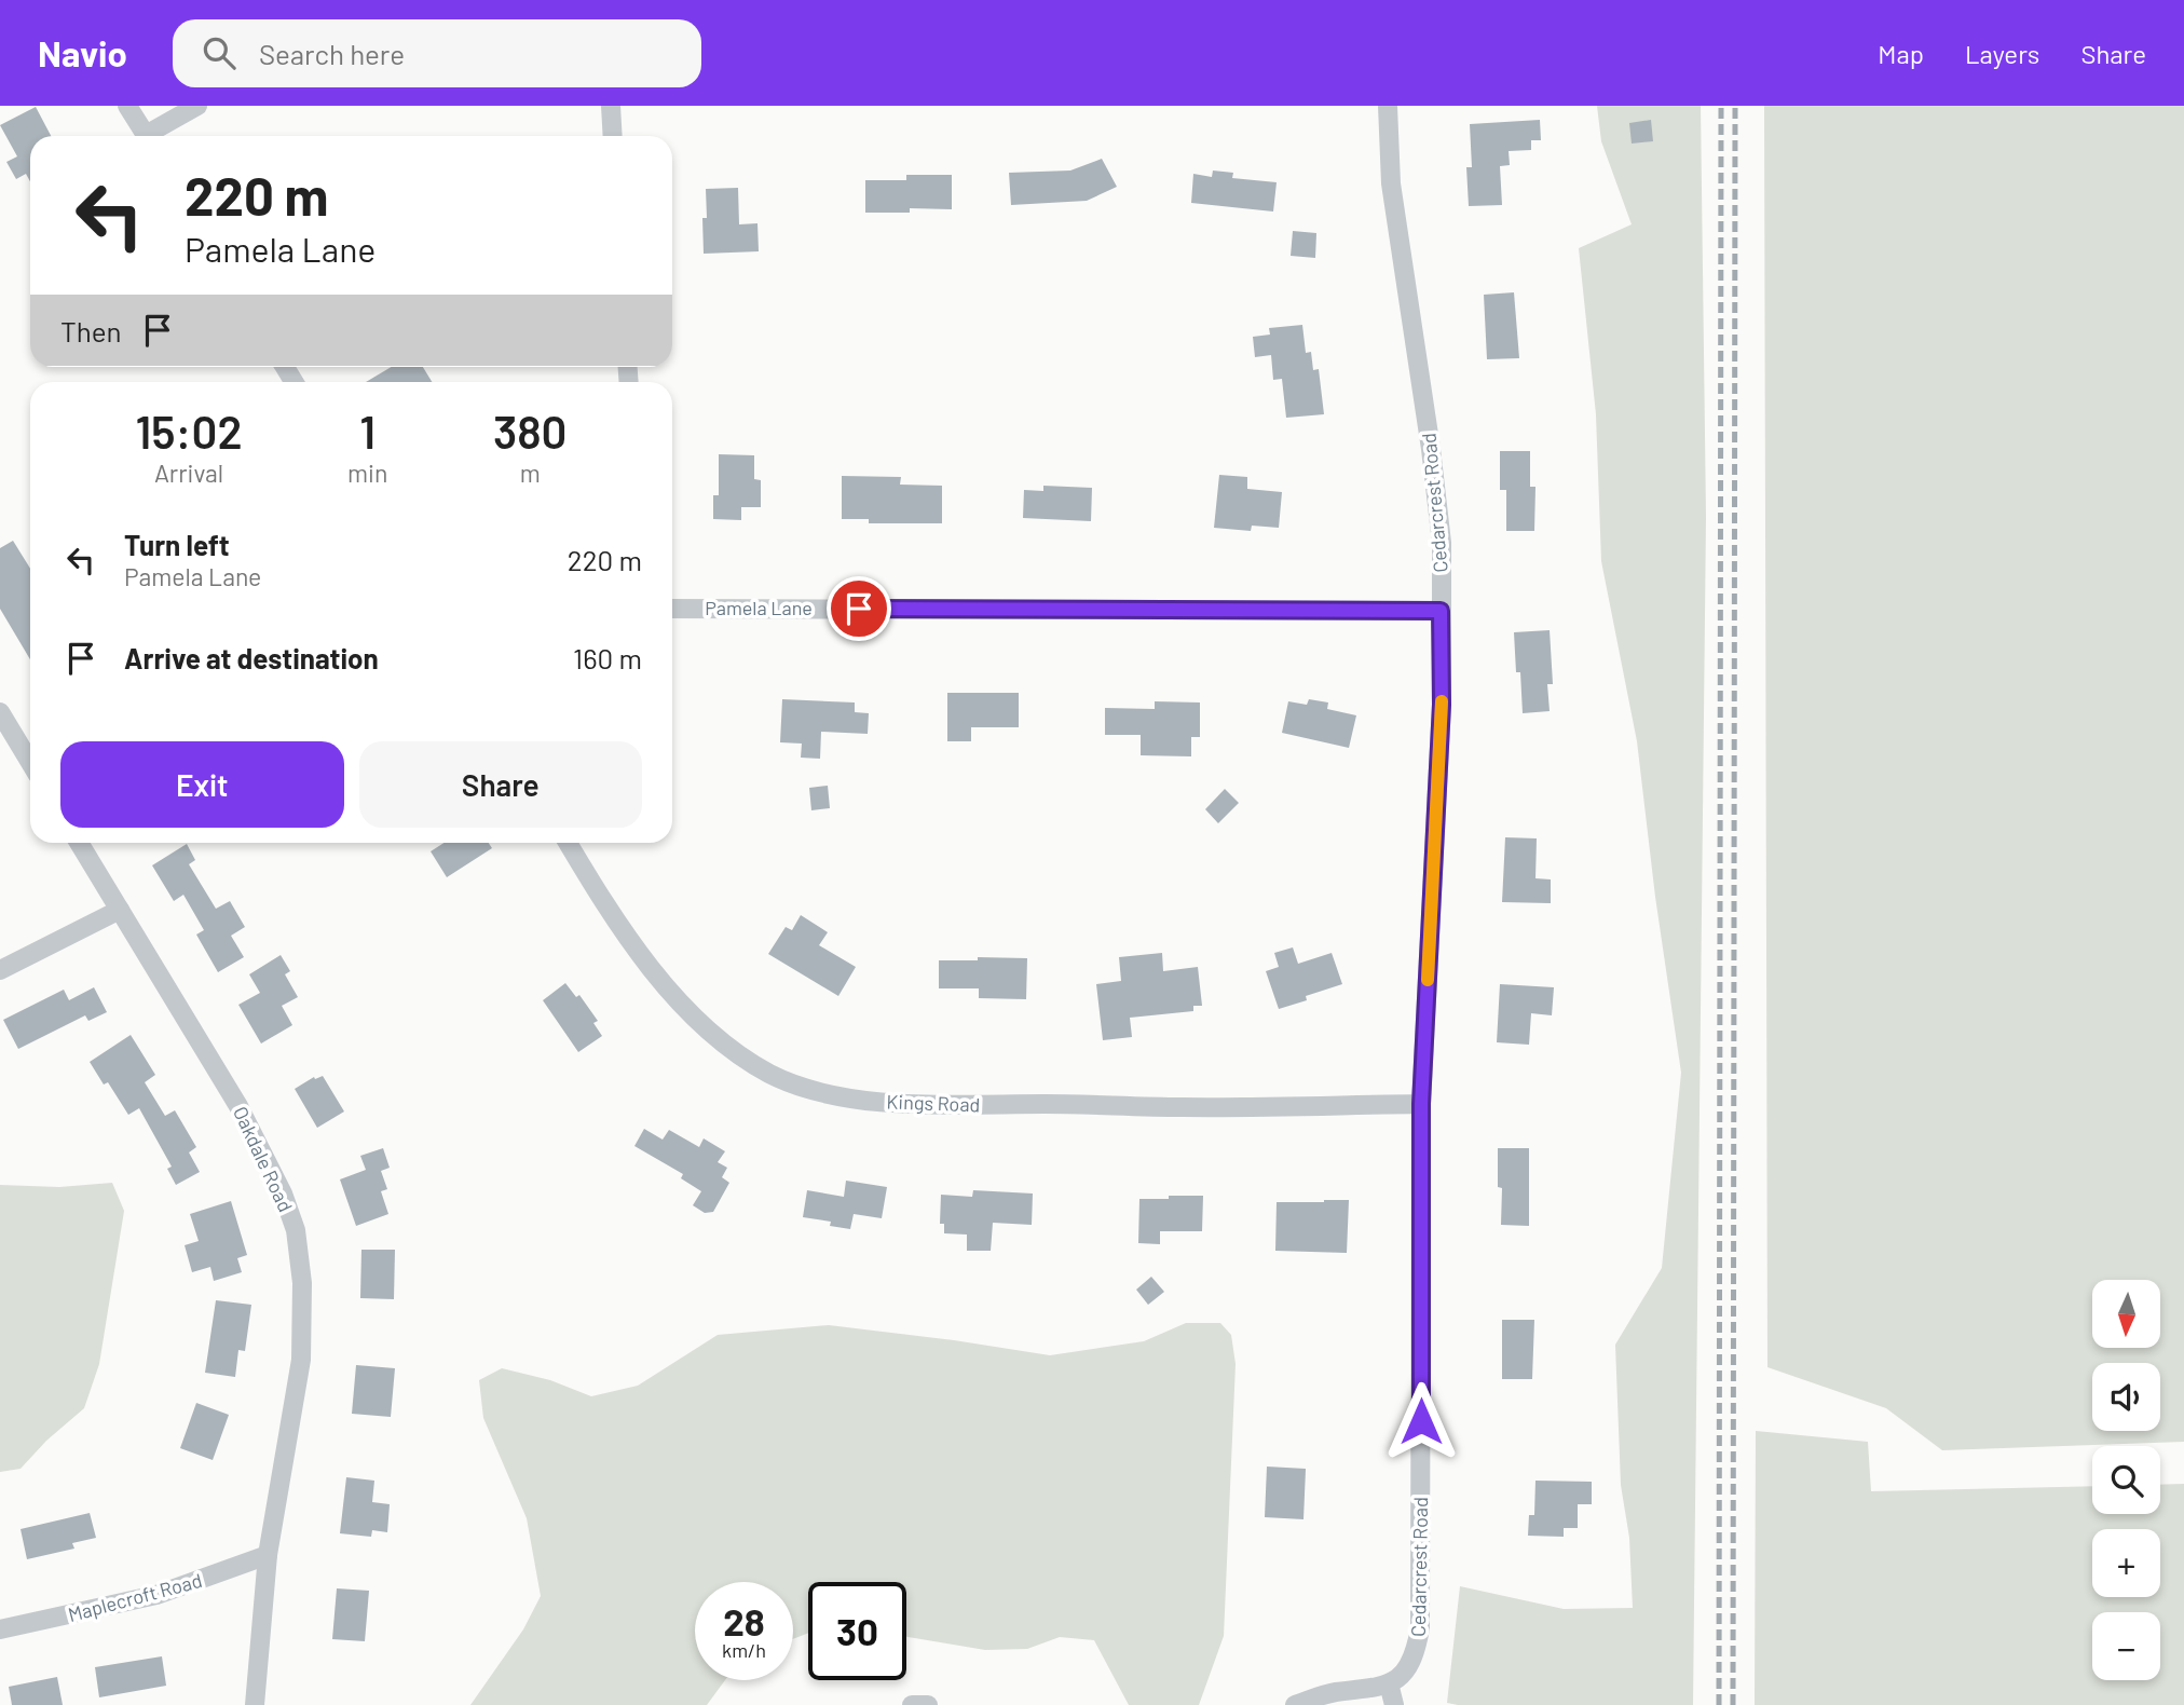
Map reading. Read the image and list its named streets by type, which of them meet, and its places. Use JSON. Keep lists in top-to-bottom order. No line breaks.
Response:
{"streets":{"street":["Cedarcrest Road","Pamela Lane","Kings Road","Oakdale Road","Maplecroft Road"]},"crossings":[["Cedarcrest Road","Pamela Lane"],["Cedarcrest Road","Kings Road"],["Oakdale Road","Maplecroft Road"]],"north":"bottom","page":{"header":"Navio","search":"Search here","nav":["Map","Layers","Share"],"turn":["220 m","Pamela Lane"],"then":"Then","eta":["15:02","Arrival","1","min","380","m"],"list":[{"name":"Turn left","note":"Pamela Lane","value":"220 m"},{"name":"Arrive at destination","value":"160 m"}],"buttons":["Exit","Share"],"map_buttons":["+","−"],"speed":"28 km/h","limit":"30"}}
